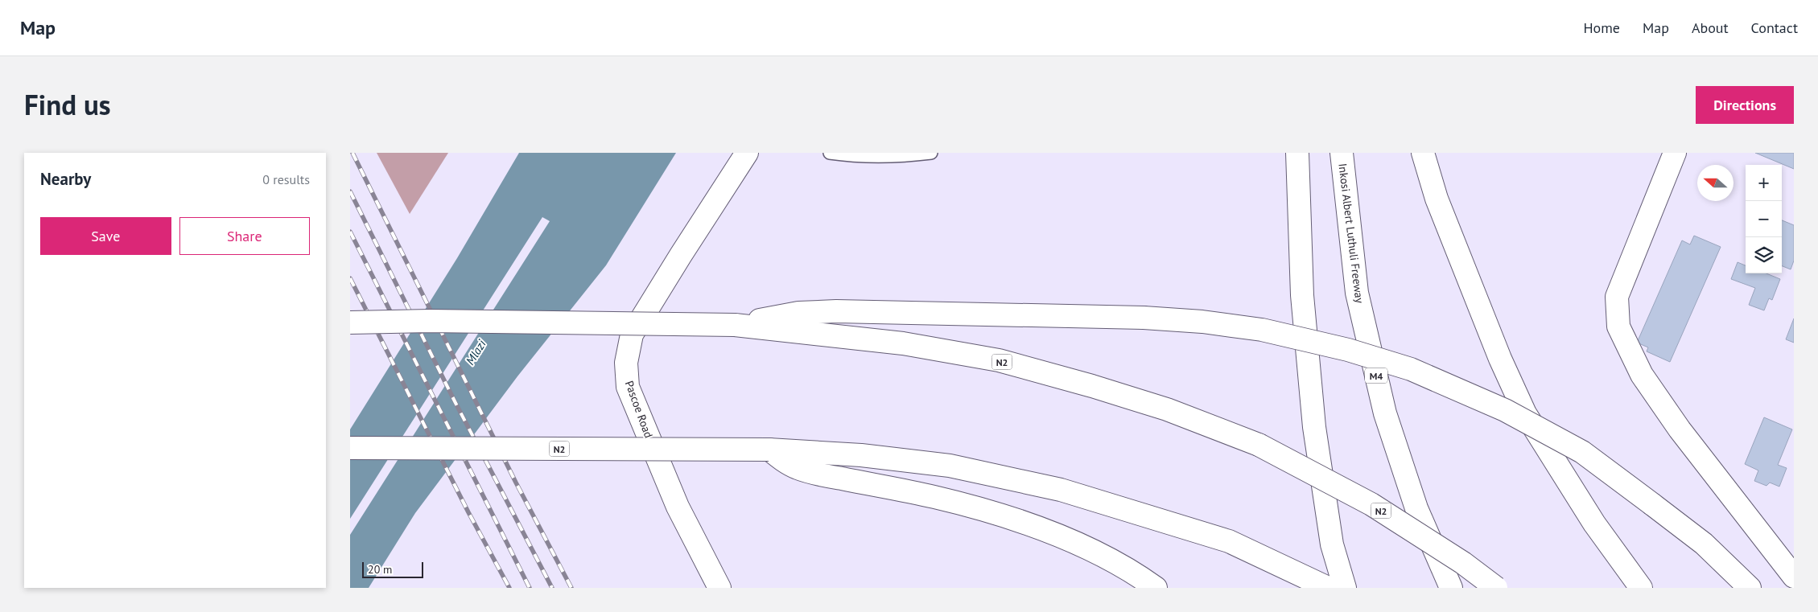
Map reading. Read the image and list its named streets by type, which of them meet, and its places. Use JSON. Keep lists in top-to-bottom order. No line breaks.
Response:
{"streets":{"main road":["Inkosi Albert Luthuli Freeway","N2","M4","Pascoe Road"]},"water":["Mlazi"],"scale_bar":"20 m","north":"left","page":{"header":"Map","nav":["Home","Map","About","Contact"],"title":"Find us","buttons":["Directions",["Save","Share"]],"heading":["Nearby","0 results"],"map_buttons":["+","−"],"scale":"20 m"}}
